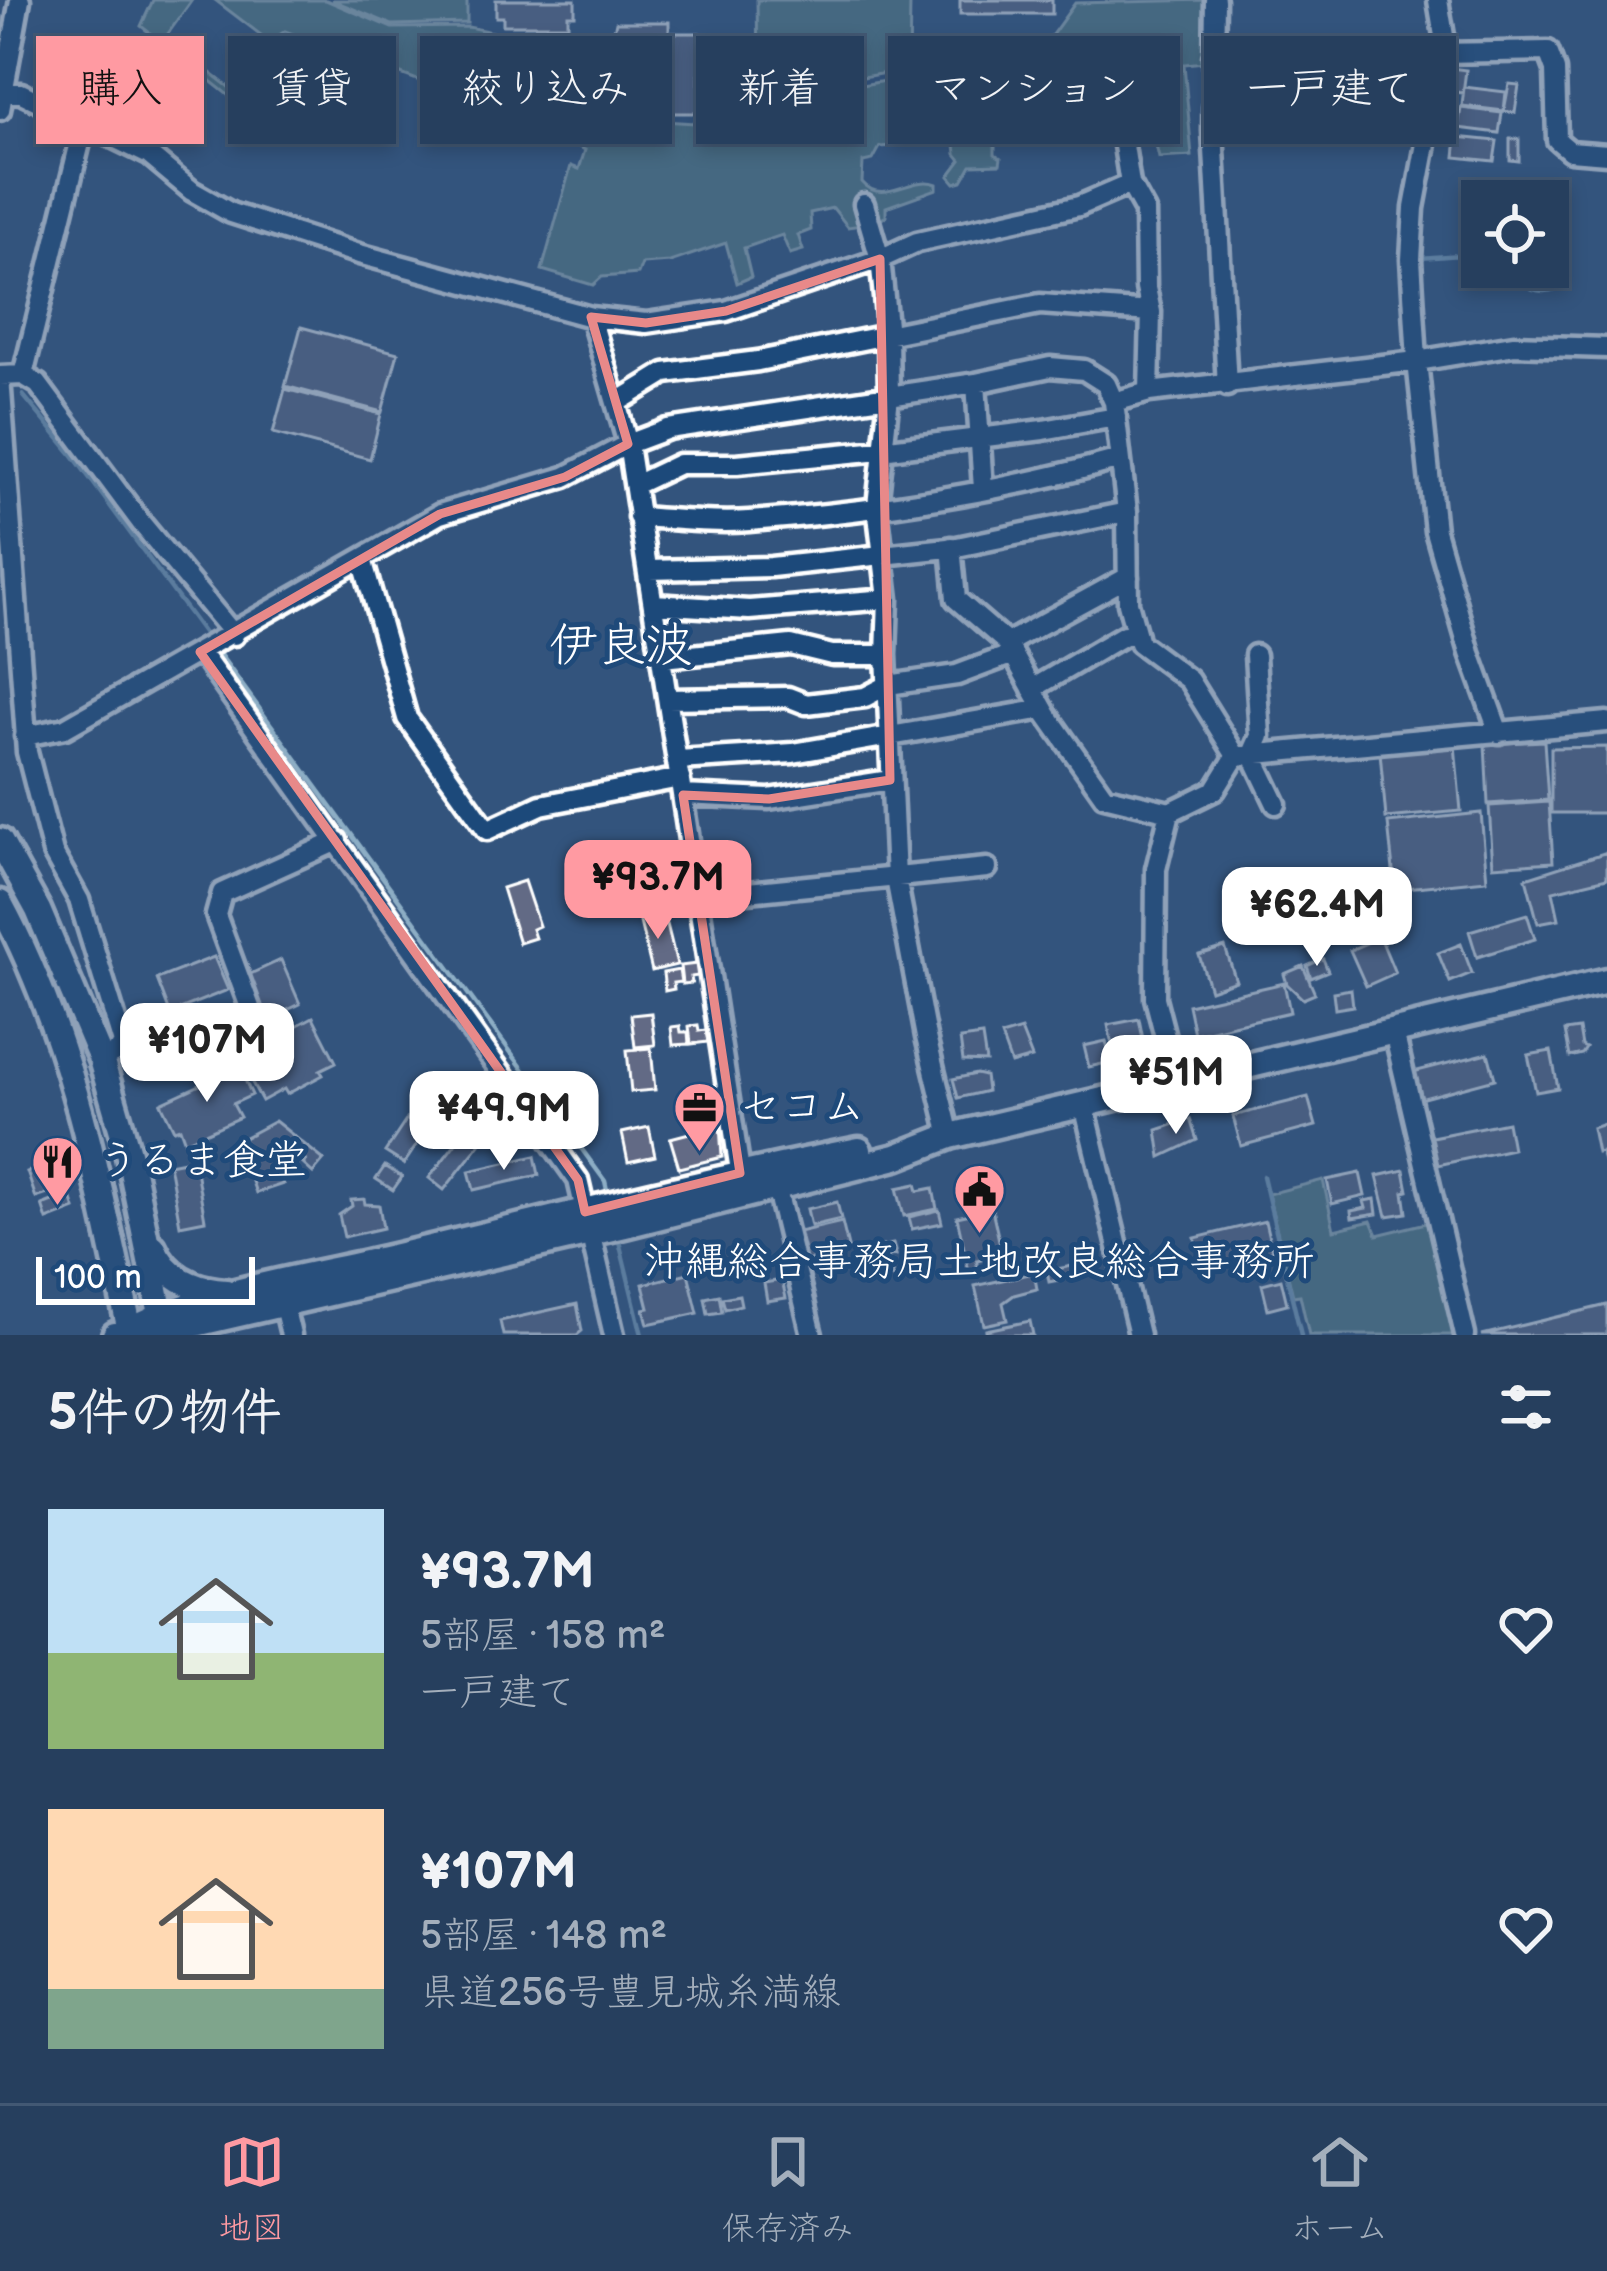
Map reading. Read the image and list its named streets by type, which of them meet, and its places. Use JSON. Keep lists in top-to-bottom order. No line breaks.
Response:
{"districts":["伊良波"],"places":{"office":["セコム"],"restaurant":["うるま食堂"],"public building":["沖縄総合事務局土地改良総合事務所"]},"scale_bar":"100 m","page":{"chip":["購入","賃貸","絞り込み","新着","マンション","一戸建て"],"price":["¥93.7M","¥62.4M","¥107M","¥51M","¥49.9M"],"scale":"100 m","heading":"5件の物件","list":[{"name":"¥93.7M","note":"5部屋 · 158 m² · 一戸建て"},{"name":"¥107M","note":"5部屋 · 148 m² · 県道256号豊見城糸満線"}],"tabs":["地図","保存済み","ホーム"]}}
